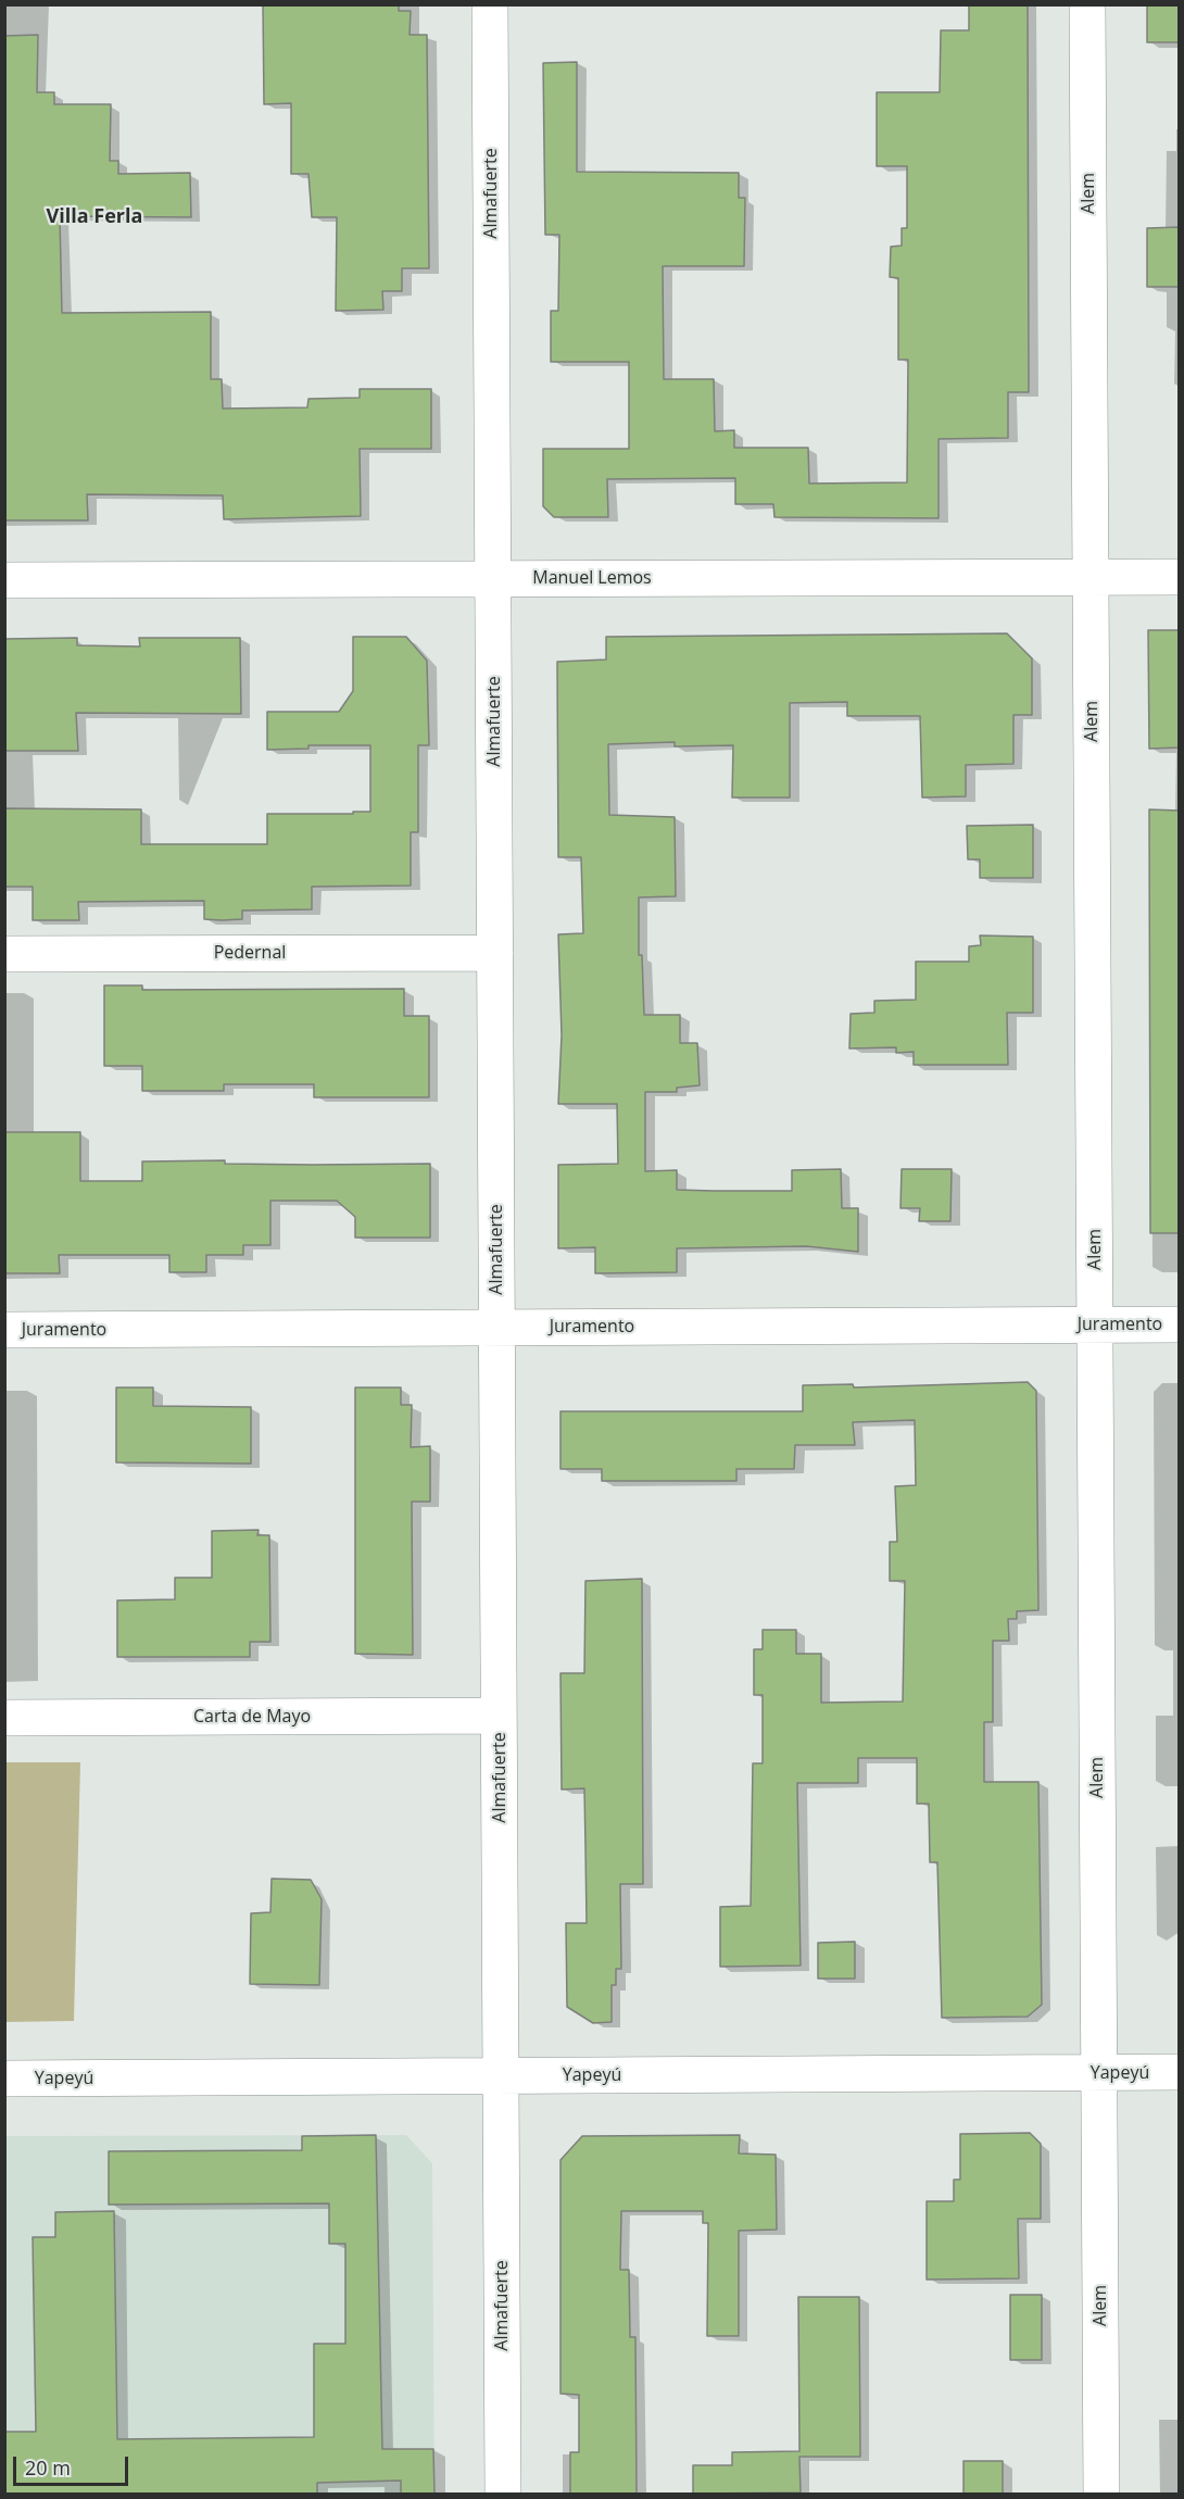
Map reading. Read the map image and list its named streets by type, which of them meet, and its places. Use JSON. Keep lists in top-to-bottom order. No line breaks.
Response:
{"streets":{"street":["Almafuerte","Alem","Manuel Lemos","Pedernal","Juramento","Carta de Mayo","Yapeyú"]},"crossings":[["Almafuerte","Manuel Lemos"],["Almafuerte","Pedernal"],["Almafuerte","Juramento"],["Almafuerte","Carta de Mayo"],["Almafuerte","Yapeyú"],["Alem","Manuel Lemos"],["Alem","Juramento"],["Alem","Yapeyú"]],"districts":["Villa Ferla"],"scale_bar":"20 m"}
